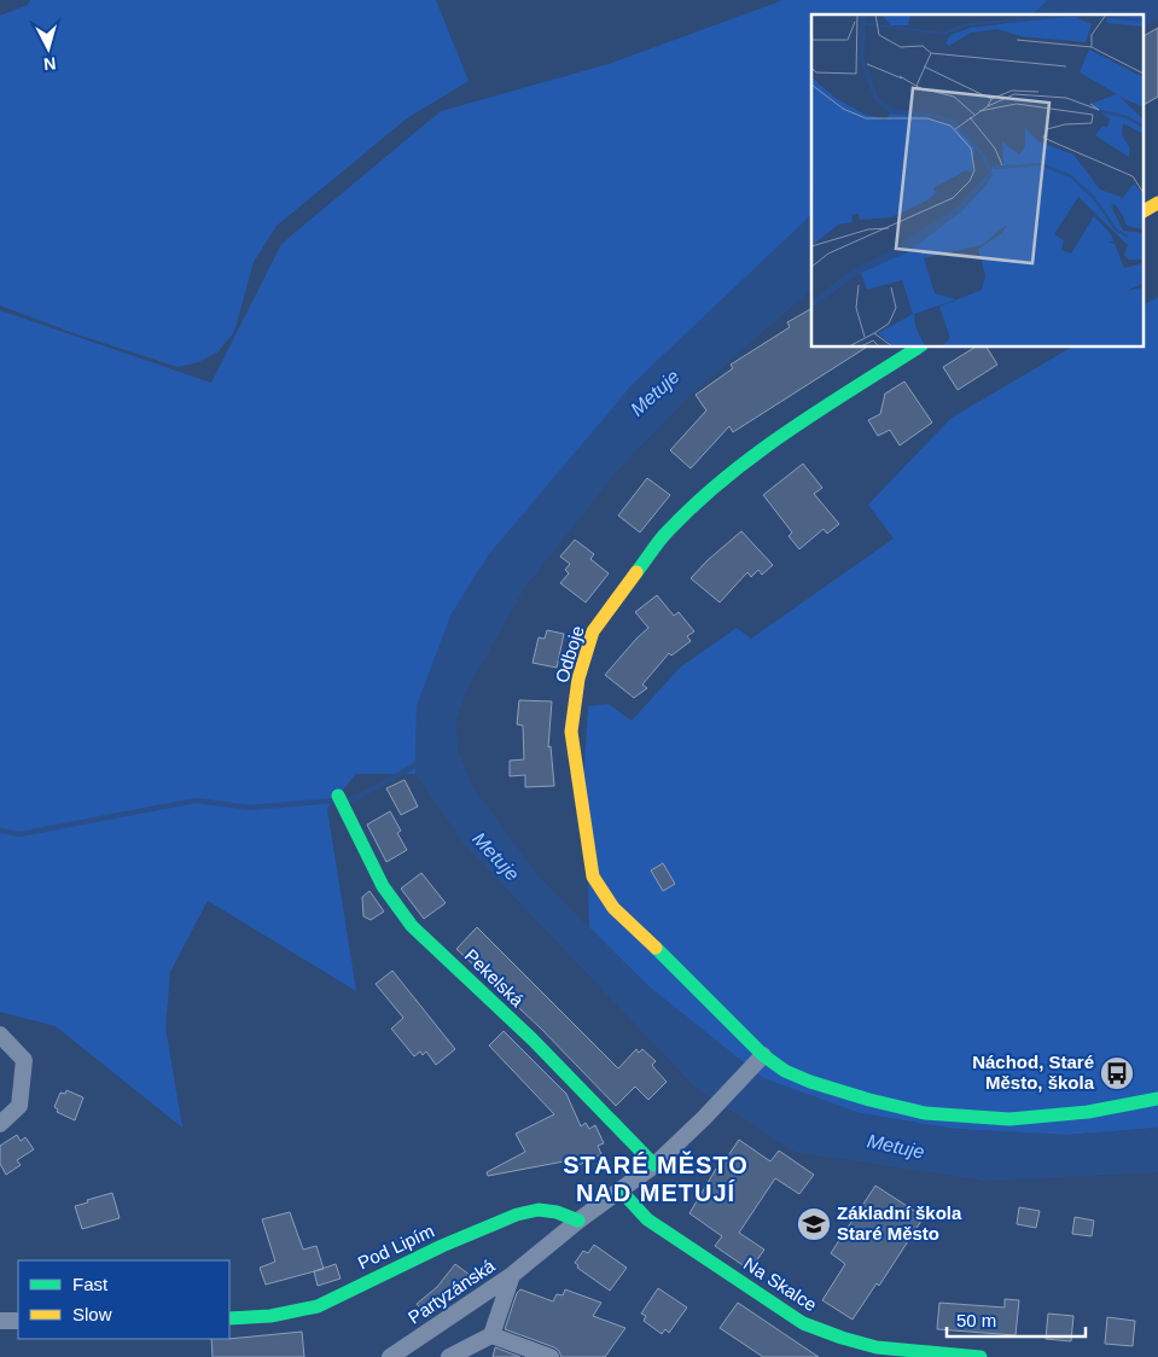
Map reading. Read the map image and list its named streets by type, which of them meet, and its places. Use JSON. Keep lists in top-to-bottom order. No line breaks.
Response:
{"streets":{"street":["Odboje","Pekelská","Pod Lipím","Na Skalce","Partyzánská"]},"districts":["STARÉ MĚSTO NAD METUJÍ"],"water":["Metuje"],"places":{"bus stop":["Náchod, Staré Město, škola"],"school or university":["Základní škola Staré Město"]},"legend":["Fast","Slow"],"scale_bar":"50 m","north":"bottom"}
